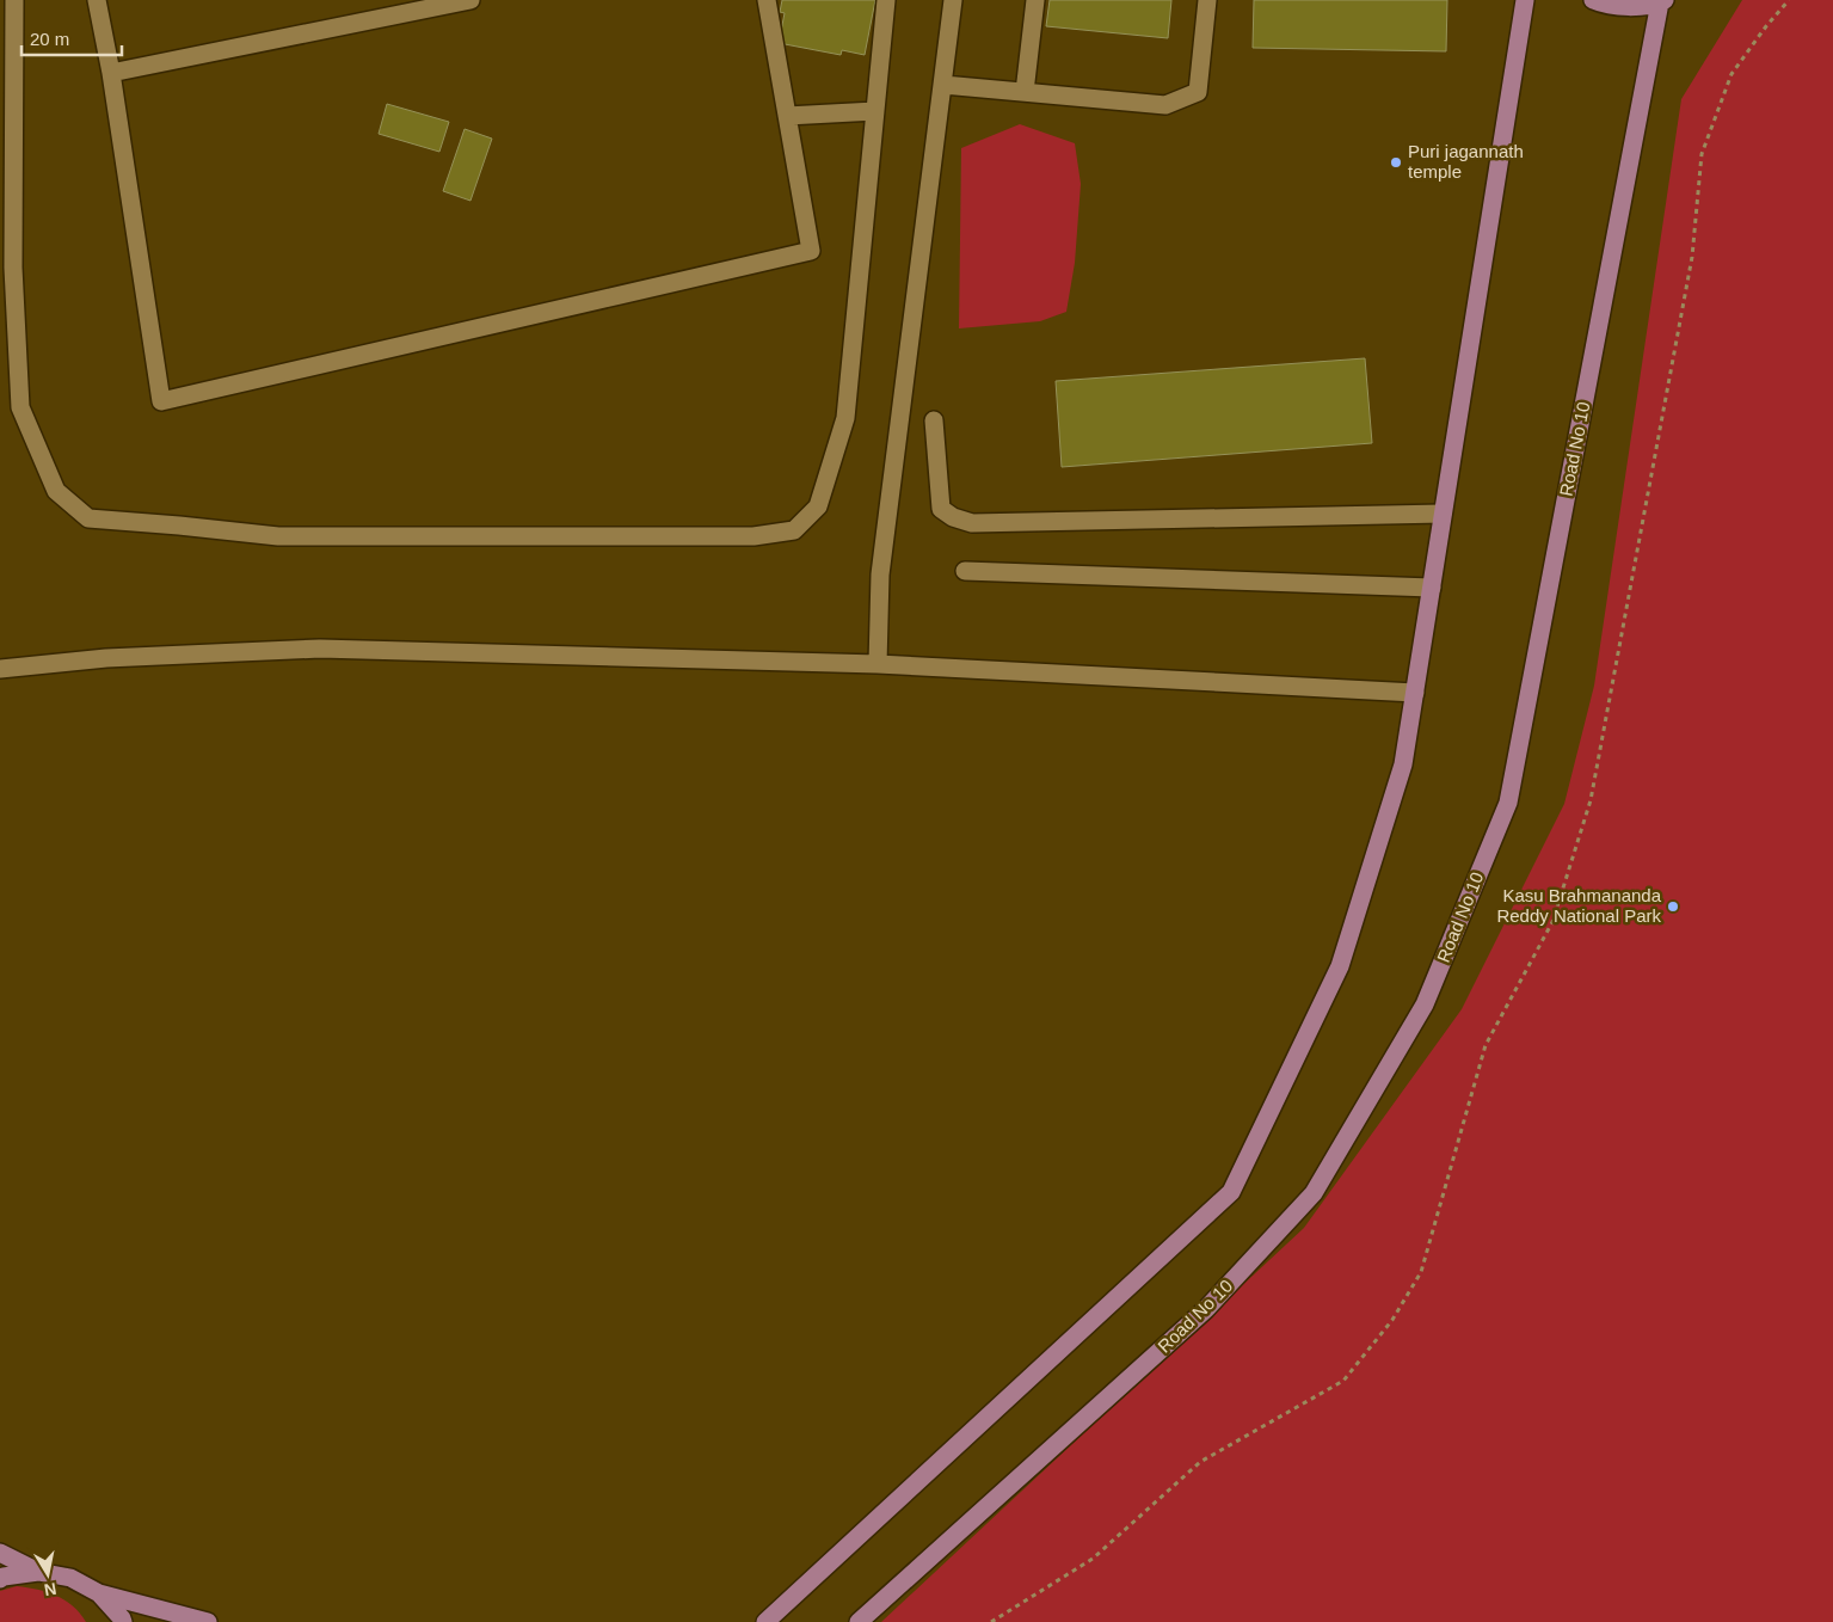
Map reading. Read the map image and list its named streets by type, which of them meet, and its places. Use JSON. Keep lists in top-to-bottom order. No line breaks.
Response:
{"streets":{"main road":["Road No 10"]},"places":["Puri jagannath temple","Kasu Brahmananda Reddy National Park"],"scale_bar":"20 m","north":"bottom"}
